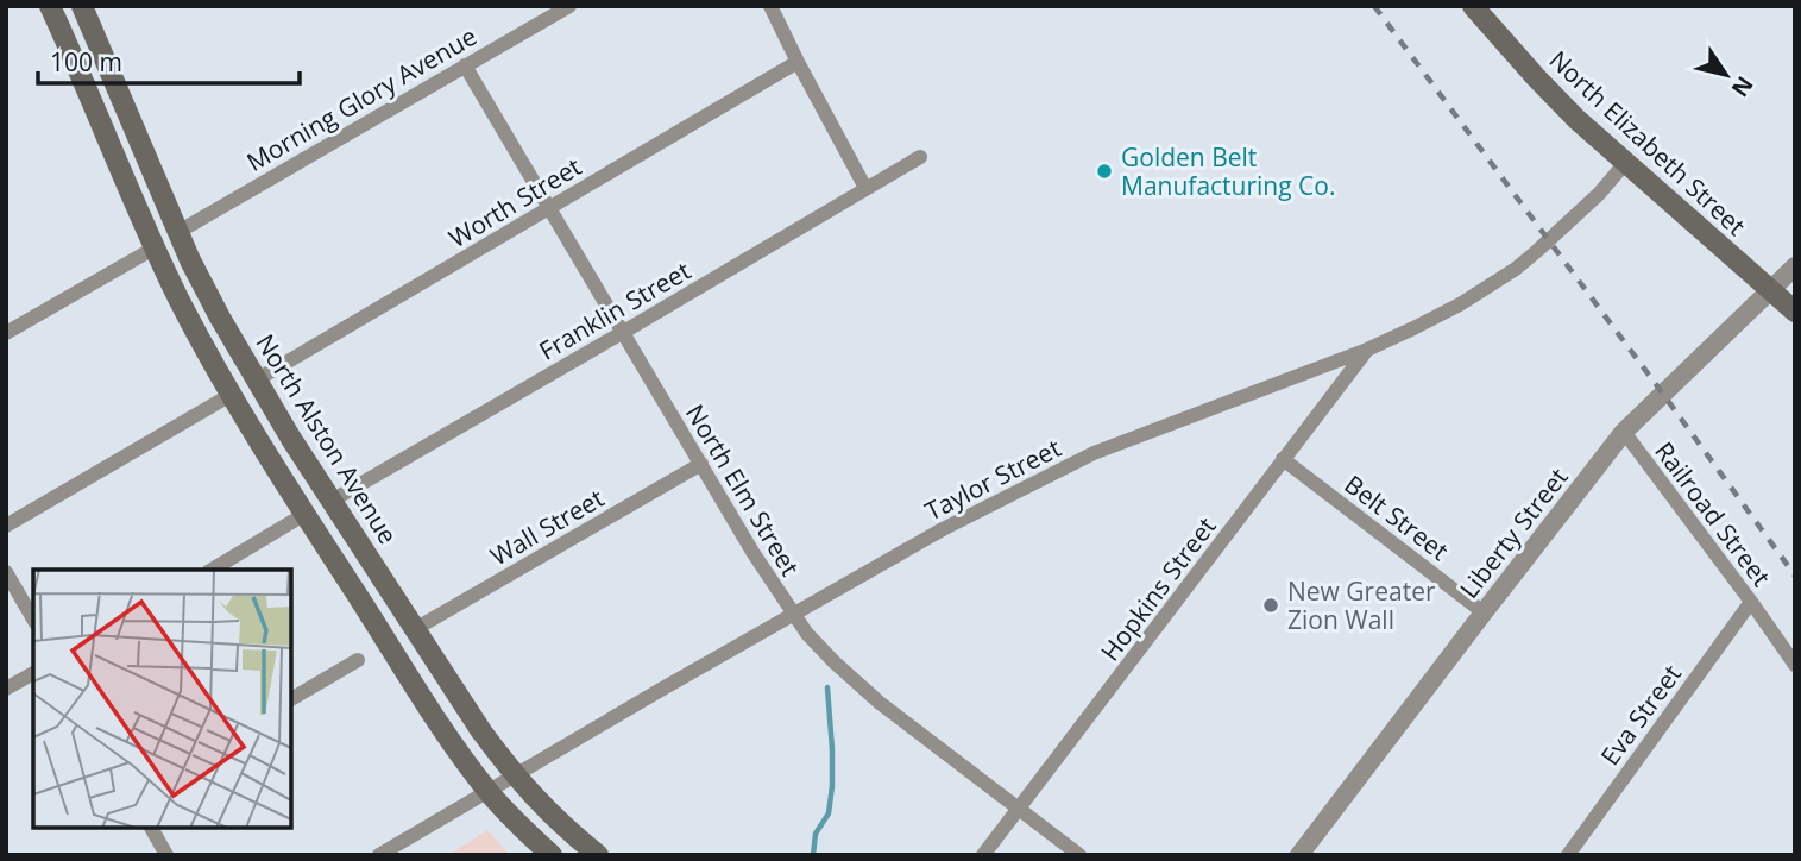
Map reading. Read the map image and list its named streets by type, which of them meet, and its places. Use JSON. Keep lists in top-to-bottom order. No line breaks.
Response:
{"streets":{"main road":["North Elizabeth Street","North Alston Avenue"],"street":["Morning Glory Avenue","Worth Street","Franklin Street","Taylor Street","North Elm Street","Railroad Street","Belt Street","Wall Street","Liberty Street","Hopkins Street","Eva Street"]},"crossings":[["Morning Glory Avenue","North Alston Avenue"],["Morning Glory Avenue","North Elm Street"],["North Elizabeth Street","Taylor Street"],["North Elizabeth Street","Liberty Street"],["Worth Street","North Alston Avenue"],["Worth Street","North Elm Street"],["Franklin Street","North Alston Avenue"],["Franklin Street","North Elm Street"],["North Alston Avenue","Taylor Street"],["North Alston Avenue","Wall Street"],["Taylor Street","North Elm Street"],["Taylor Street","Hopkins Street"],["North Elm Street","Wall Street"],["North Elm Street","Hopkins Street"],["Railroad Street","Liberty Street"],["Railroad Street","Eva Street"],["Belt Street","Liberty Street"],["Belt Street","Hopkins Street"]],"places":["Golden Belt Manufacturing Co.","New Greater Zion Wall"],"scale_bar":"100 m","north":"bottom right"}
